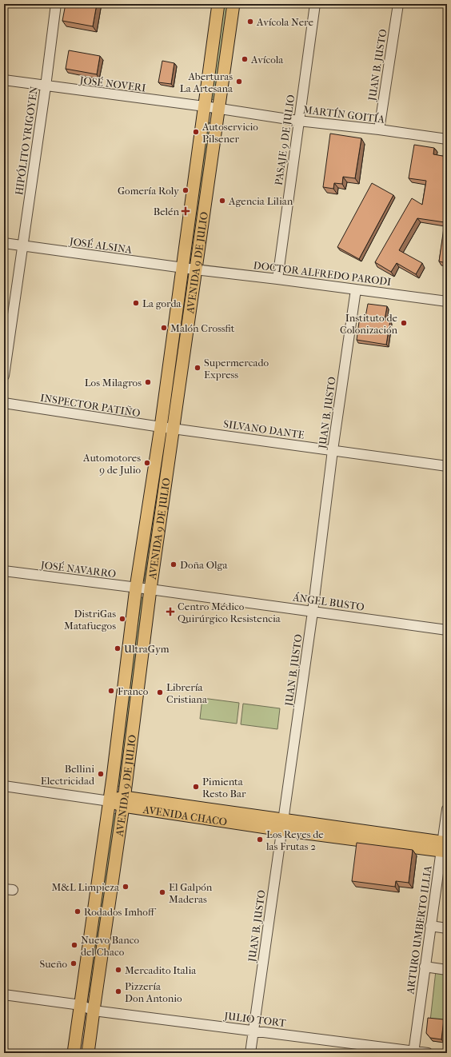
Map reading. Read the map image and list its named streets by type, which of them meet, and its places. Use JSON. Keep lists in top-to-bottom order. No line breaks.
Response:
{"streets":{"main road":["AVENIDA 9 DE JULIO","AVENIDA CHACO"],"street":["JUAN B. JUSTO","JOSÉ NOVERI","MARTÍN GOITÍA","PASAJE 9 DE JULIO","HIPÓLITO YRIGOYEN","JOSÉ ALSINA","DOCTOR ALFREDO PARODI","INSPECTOR PATIÑO","SILVANO DANTE","JOSÉ NAVARRO","ÁNGEL BUSTO","ARTURO UMBERTO ILLIA","JULIO TORT"]},"crossings":[["JUAN B. JUSTO","MARTÍN GOITÍA"],["JUAN B. JUSTO","DOCTOR ALFREDO PARODI"],["JUAN B. JUSTO","SILVANO DANTE"],["JUAN B. JUSTO","ÁNGEL BUSTO"],["JUAN B. JUSTO","AVENIDA CHACO"],["JUAN B. JUSTO","JULIO TORT"],["JOSÉ NOVERI","MARTÍN GOITÍA"],["JOSÉ NOVERI","HIPÓLITO YRIGOYEN"],["JOSÉ NOVERI","AVENIDA 9 DE JULIO"],["MARTÍN GOITÍA","PASAJE 9 DE JULIO"],["MARTÍN GOITÍA","AVENIDA 9 DE JULIO"],["PASAJE 9 DE JULIO","DOCTOR ALFREDO PARODI"],["HIPÓLITO YRIGOYEN","JOSÉ ALSINA"],["JOSÉ ALSINA","AVENIDA 9 DE JULIO"],["JOSÉ ALSINA","DOCTOR ALFREDO PARODI"],["AVENIDA 9 DE JULIO","DOCTOR ALFREDO PARODI"],["AVENIDA 9 DE JULIO","INSPECTOR PATIÑO"],["AVENIDA 9 DE JULIO","SILVANO DANTE"],["AVENIDA 9 DE JULIO","JOSÉ NAVARRO"],["AVENIDA 9 DE JULIO","ÁNGEL BUSTO"],["AVENIDA 9 DE JULIO","AVENIDA CHACO"],["AVENIDA 9 DE JULIO","JULIO TORT"],["INSPECTOR PATIÑO","SILVANO DANTE"],["JOSÉ NAVARRO","ÁNGEL BUSTO"],["AVENIDA CHACO","ARTURO UMBERTO ILLIA"],["ARTURO UMBERTO ILLIA","JULIO TORT"]],"places":{"other":["Avícola Nere","Avícola","Aberturas La Artesana","Autoservicio Pilsener","Gomería Roly","Agencia Lilian","La gorda","Instituto de Colonización","Malón Crossfit","Supermercado Express","Los Milagros","Automotores 9 de Julio","Doña Olga","DistriGas Matafuegos","UltraGym","Franco","Librería Cristiana","Bellini Electricidad","Pimienta Resto Bar","Los Reyes de las Frutas 2","M&L Limpieza","El Galpón Maderas","Rodados Imhoff","Nuevo Banco del Chaco","Sueño","Mercadito Italia","Pizzería Don Antonio"],"health":["Belén","Centro Médico Quirúrgico Resistencia"]}}
